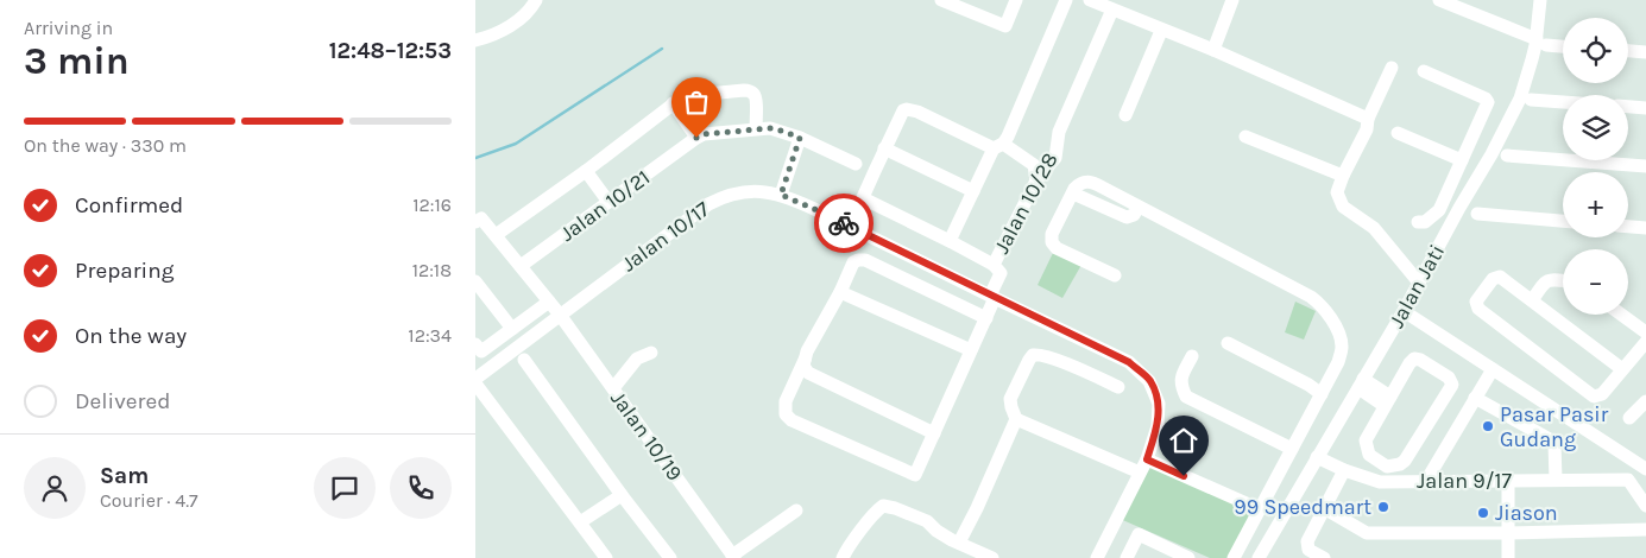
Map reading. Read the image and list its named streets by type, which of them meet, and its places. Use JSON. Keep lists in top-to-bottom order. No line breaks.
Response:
{"streets":{"street":["Jalan 10/28","Jalan 10/21","Jalan 10/17","Jalan Jati","Jalan 10/19","Jalan 9/17"]},"crossings":[["Jalan 10/28","Jalan 10/17"],["Jalan 10/21","Jalan 10/19"],["Jalan 10/17","Jalan 10/19"],["Jalan Jati","Jalan 9/17"]],"places":["Pasar Pasir Gudang","99 Speedmart","Jiason"],"page":{"heading":["3 min","Arriving in","12:48–12:53"],"panel":["Sam","Courier · 4.7"],"map_buttons":["+","−"],"bar":"On the way · 330 m","list":[["Confirmed","12:16"],["Preparing","12:18"],["On the way","12:34"],"Delivered"]}}
